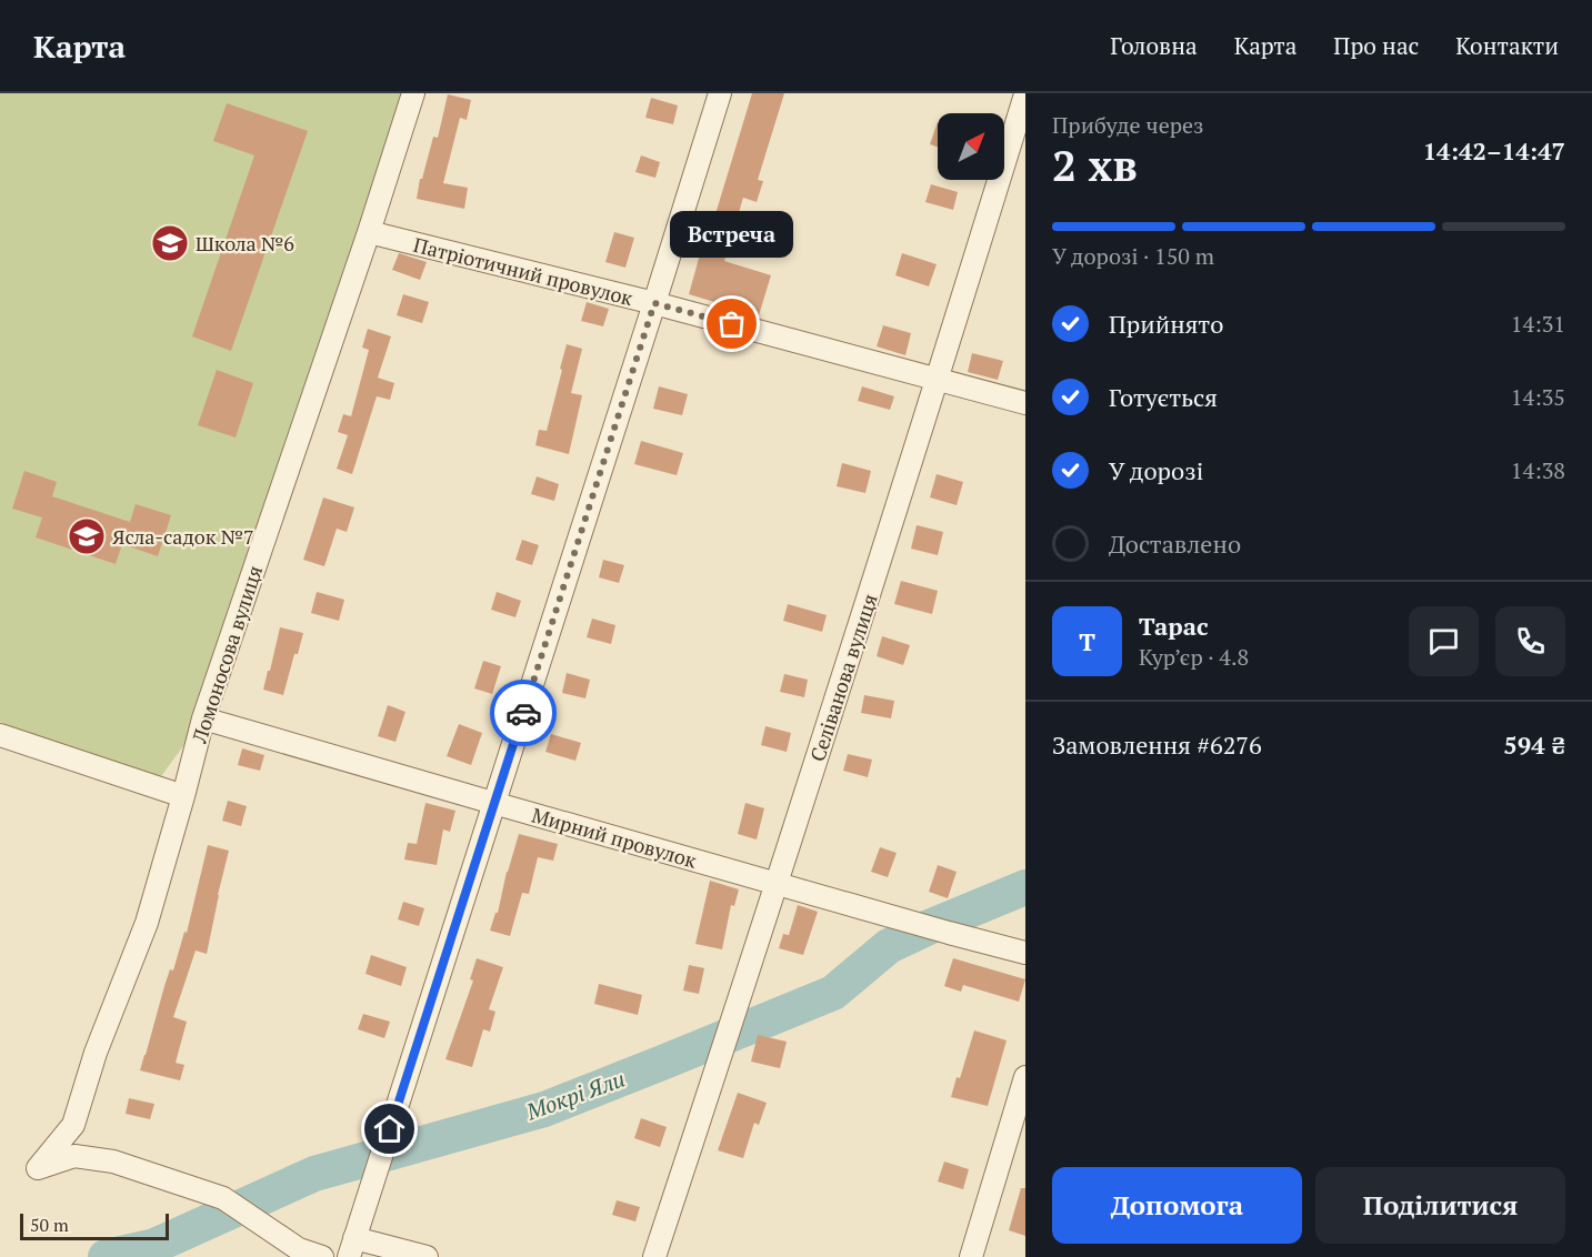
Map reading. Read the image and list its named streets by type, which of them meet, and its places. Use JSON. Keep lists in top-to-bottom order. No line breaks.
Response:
{"streets":{"street":["Патріотичний провулок","Ломоносова вулиця","Селіванова вулиця","Мирний провулок"]},"crossings":[["Патріотичний провулок","Ломоносова вулиця"],["Патріотичний провулок","Селіванова вулиця"],["Ломоносова вулиця","Мирний провулок"],["Селіванова вулиця","Мирний провулок"]],"water":["Мокрі Яли"],"places":{"school or university":["Школа №6","Ясла-садок №7"],"other":["Встреча"]},"scale_bar":"50 m","north":"top right","page":{"header":"Карта","nav":["Головна","Карта","Про нас","Контакти"],"heading":["2 хв","Прибуде через","14:42–14:47"],"panel":["Тарас","Кур’єр · 4.8","Замовлення #6276","594 ₴"],"bar":"У дорозі · 150 m","bubble":"Встреча","list":[["Прийнято","14:31"],["Готується","14:35"],["У дорозі","14:38"],"Доставлено"],"round":"Т","buttons":["Допомога","Поділитися"],"scale":"50 m"}}
